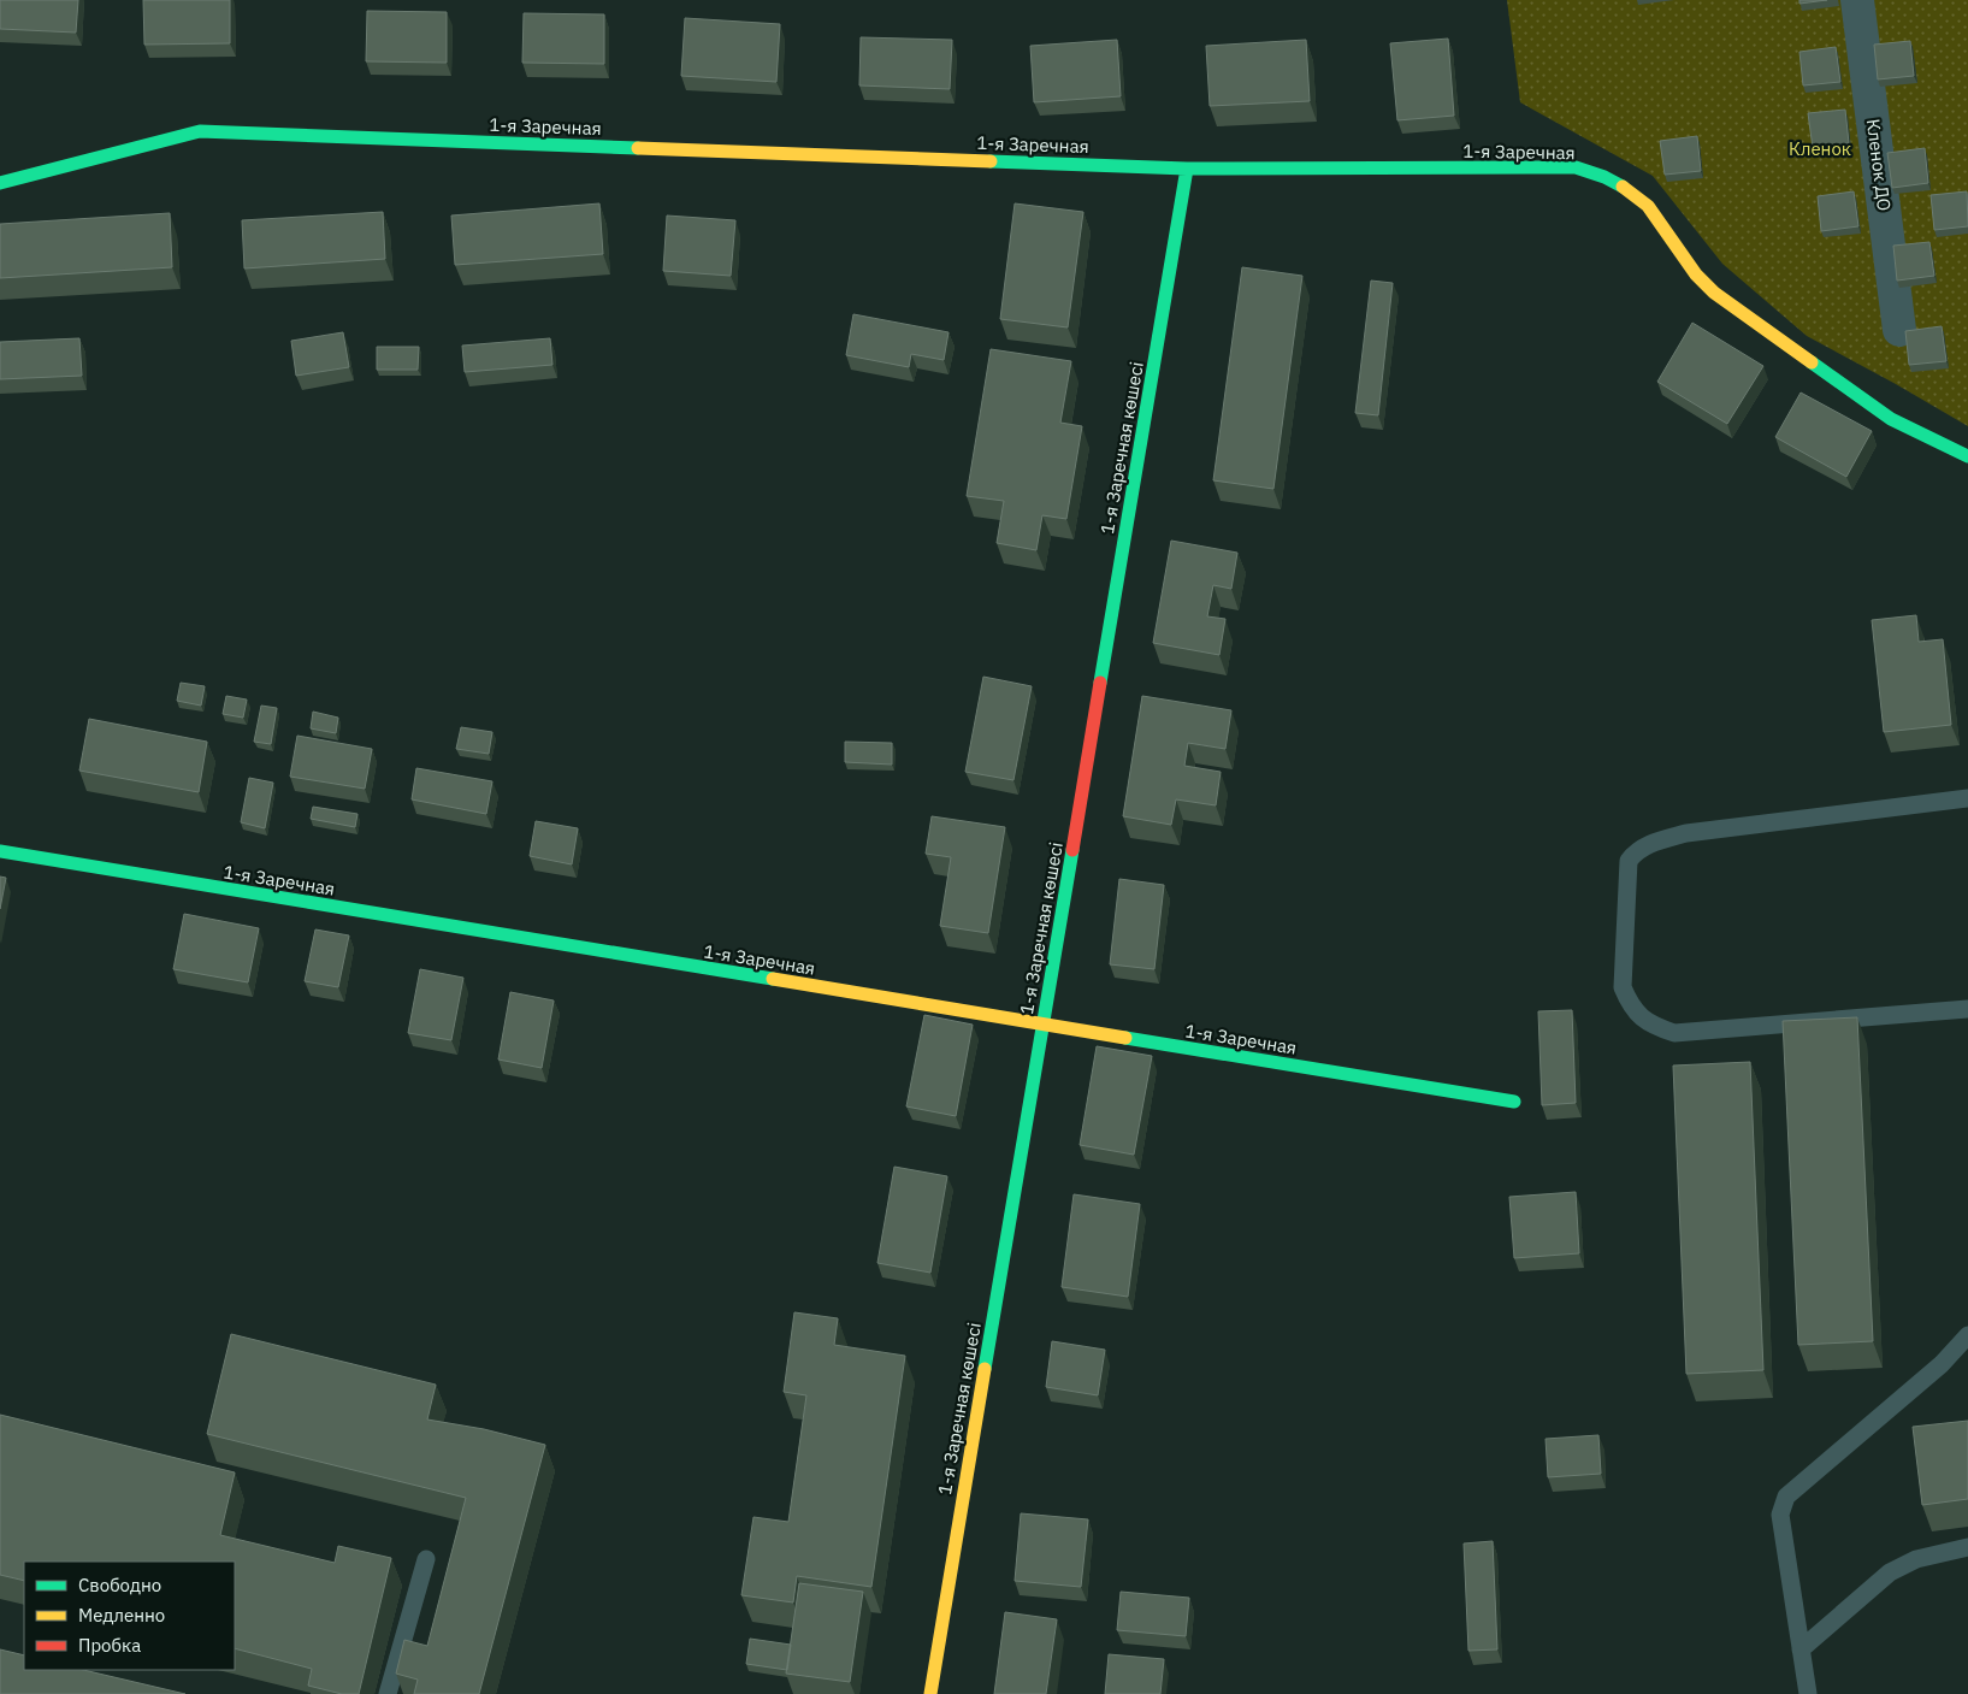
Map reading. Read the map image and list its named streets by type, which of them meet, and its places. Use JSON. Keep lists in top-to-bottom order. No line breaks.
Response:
{"streets":{"street":["1-я Заречная","Кленок ДО","1-я Заречная көшесі"]},"crossings":[["1-я Заречная","1-я Заречная көшесі"]],"parks":["Кленок"],"legend":["Свободно","Медленно","Пробка"]}
